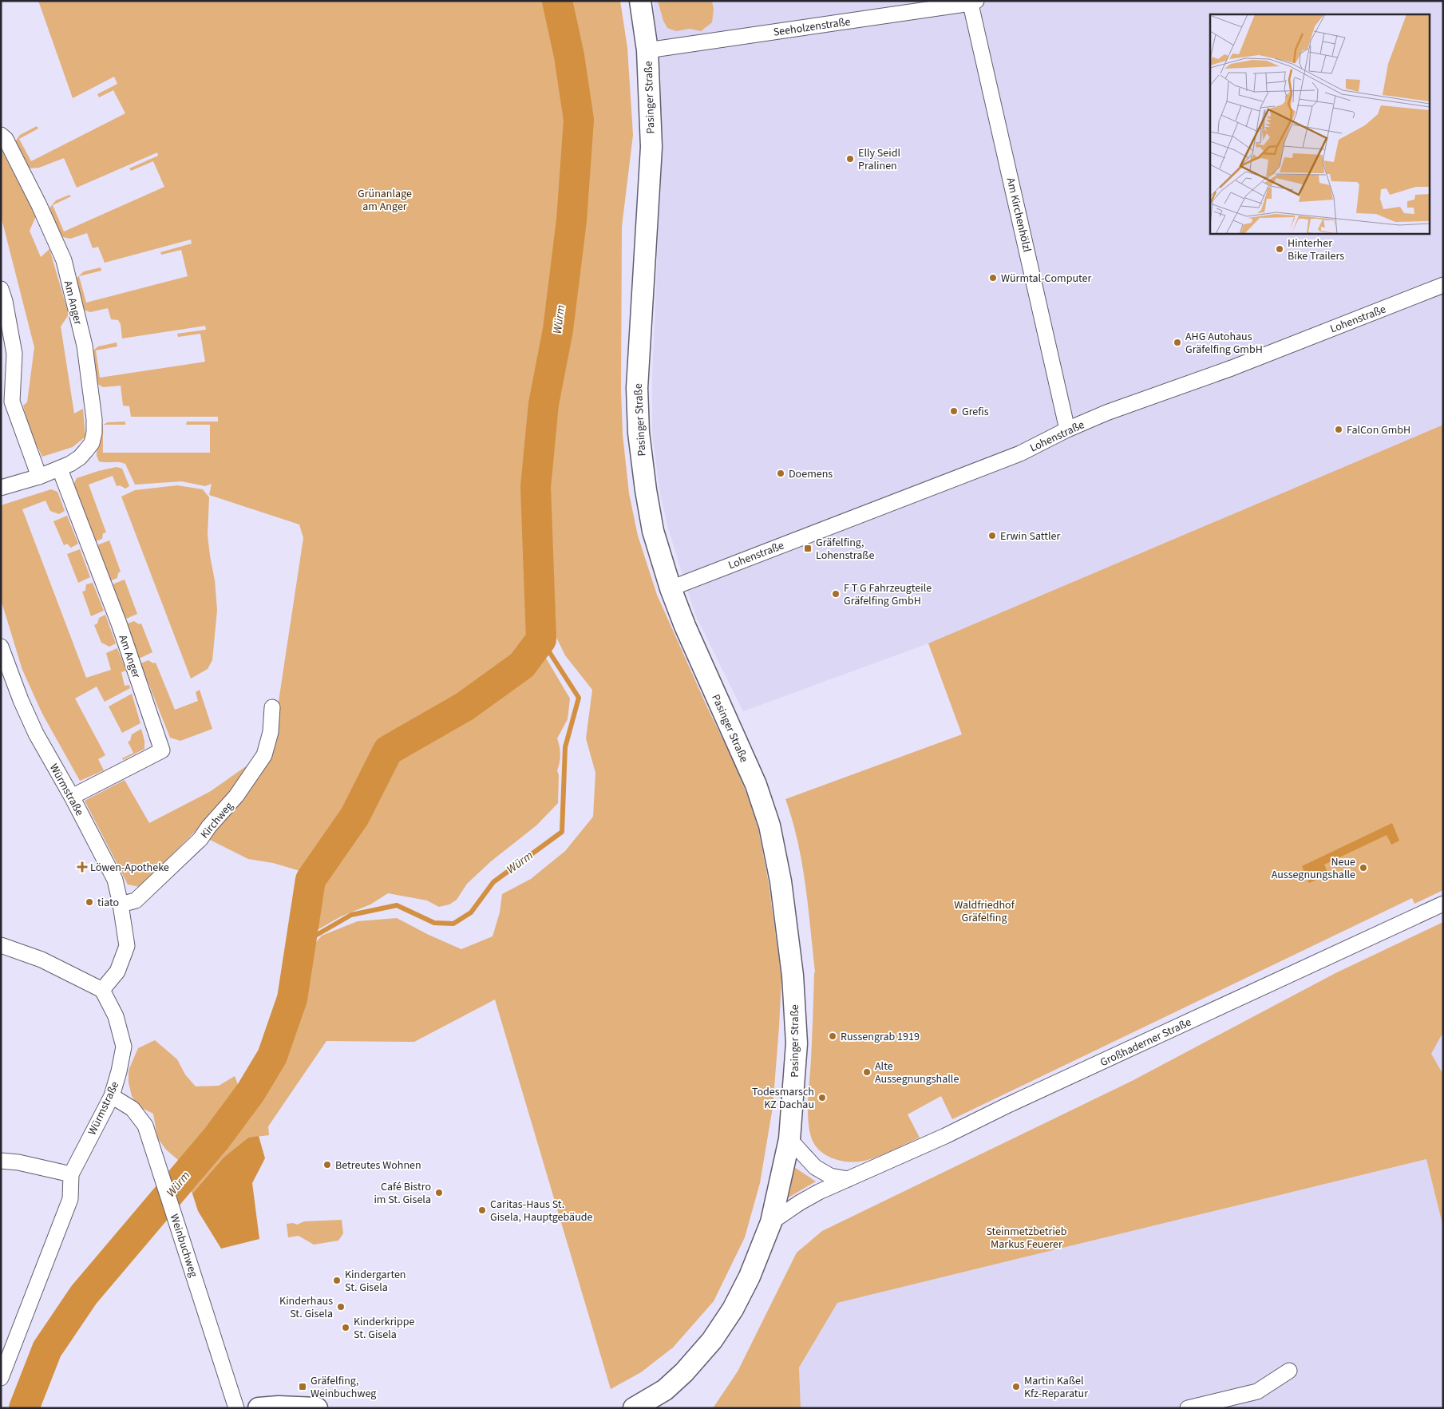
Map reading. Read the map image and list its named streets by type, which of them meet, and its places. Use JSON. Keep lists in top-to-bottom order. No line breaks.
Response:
{"streets":{"main road":["Pasinger Straße"],"street":["Seeholzenstraße","Am Kirchenhölzl","Am Anger","Lohenstraße","Würmstraße","Kirchweg","Großhaderner Straße","Weinbuchweg"]},"crossings":[["Seeholzenstraße","Pasinger Straße"],["Seeholzenstraße","Am Kirchenhölzl"],["Pasinger Straße","Lohenstraße"],["Pasinger Straße","Großhaderner Straße"],["Am Kirchenhölzl","Lohenstraße"],["Am Anger","Würmstraße"],["Würmstraße","Kirchweg"],["Würmstraße","Weinbuchweg"]],"water":["Würm"],"parks":["Grünanlage am Anger","Waldfriedhof Gräfelfing","Steinmetzbetrieb Markus Feuerer"],"places":{"other":["Elly Seidl Pralinen","Hinterher Bike Trailers","Würmtal-Computer","AHG Autohaus Gräfelfing GmbH","Grefis","FalCon GmbH","Doemens","Erwin Sattler","F T G Fahrzeugteile Gräfelfing GmbH","Neue Aussegnungshalle","tiato","Russengrab 1919","Alte Aussegnungshalle","Todesmarsch KZ Dachau","Betreutes Wohnen","Café Bistro im St. Gisela","Caritas-Haus St. Gisela, Hauptgebäude","Kindergarten St. Gisela","Kinderhaus St. Gisela","Kinderkrippe St. Gisela","Martin Kaßel Kfz-Reparatur"],"transit":["Gräfelfing, Lohenstraße","Gräfelfing, Weinbuchweg"],"health":["Löwen-Apotheke"]}}
